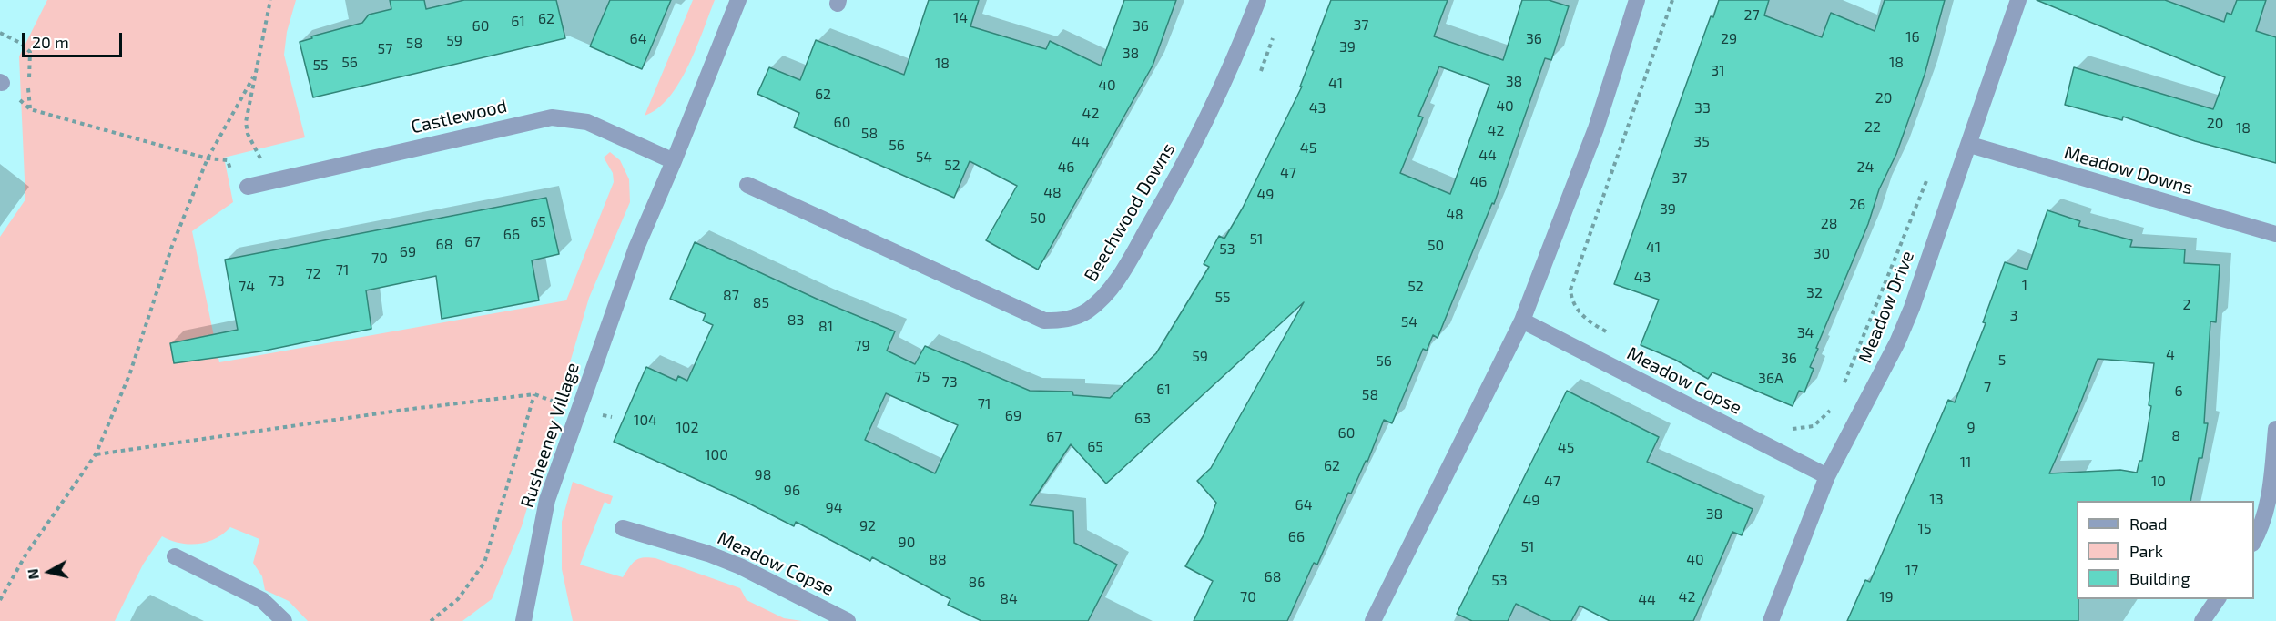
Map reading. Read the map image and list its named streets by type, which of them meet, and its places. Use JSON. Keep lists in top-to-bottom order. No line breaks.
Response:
{"streets":{"street":["Castlewood","Meadow Downs","Beechwood Downs","Meadow Drive","Meadow Copse","Rusheeney Village"]},"crossings":[["Castlewood","Rusheeney Village"],["Meadow Downs","Meadow Drive"],["Meadow Drive","Meadow Copse"]],"house_numbers":["27","14","62","61","37","60","36","16","64","36","29","59","58","39","57","38","56","18","18","55","31","38","41","40","62","20","40","43","33","42","60","20","22","18","42","58","44","35","56","45","44","54","52","46","24","47","37","46","48","49","26","39","48","50","65","28","66","51","67","68","50","41","53","69","30","70","71","72","43","73","1","74","52","32","87","55","85","2","3","83","54","81","34","79","4","59","36","5","56","75","36A","73","7","61","6","58","71","69","63","104","102","9","60","8","67","65","45","100","11","62","98","47","10","96","13","49","64","94","38","92","15","66","90","51","88","40","17","68","53","86","70","42","19","84","44"],"legend":["Road","Park","Building"],"scale_bar":"20 m","north":"left"}
